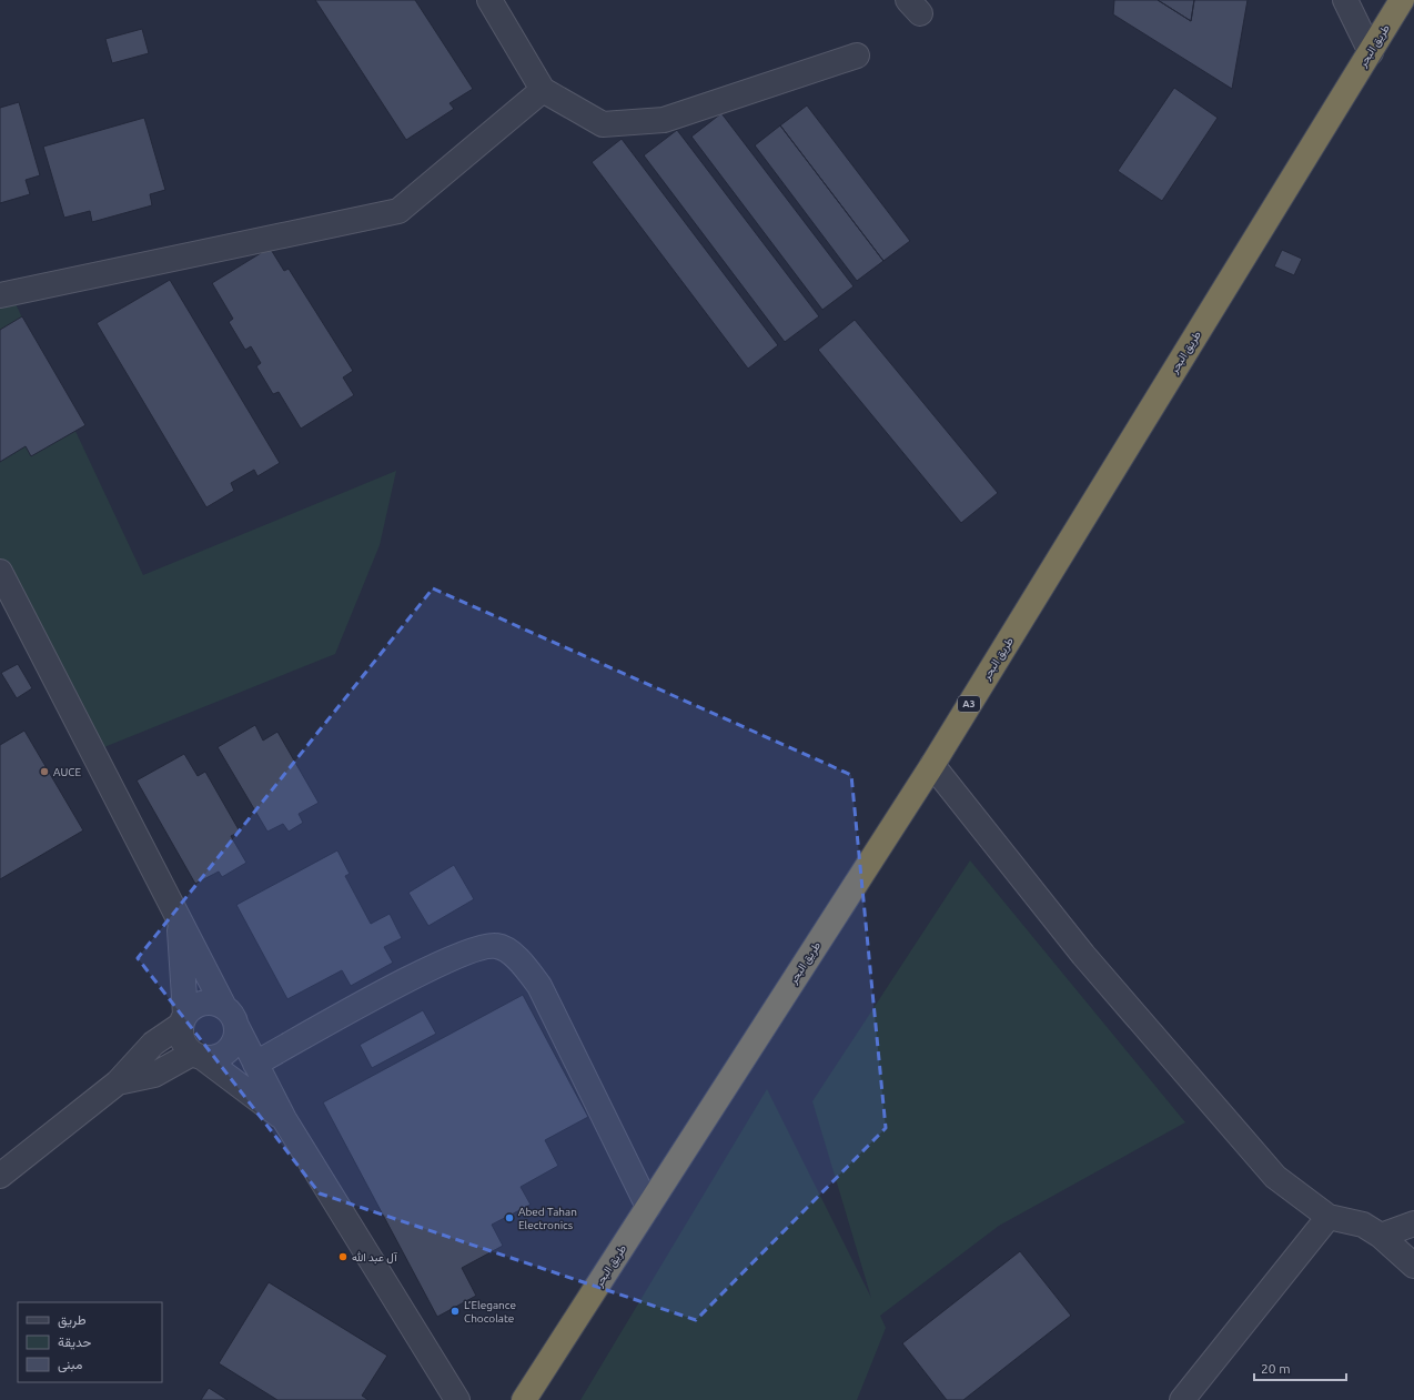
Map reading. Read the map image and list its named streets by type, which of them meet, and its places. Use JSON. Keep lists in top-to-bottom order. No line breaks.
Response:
{"streets":{"highway":["طريق البحر","A3"]},"places":["AUCE","Abed Tahan Electronics","آل عبد الله","L’Elegance Chocolate"],"legend":["طريق","حديقة","مبنى"],"scale_bar":"20 m"}
